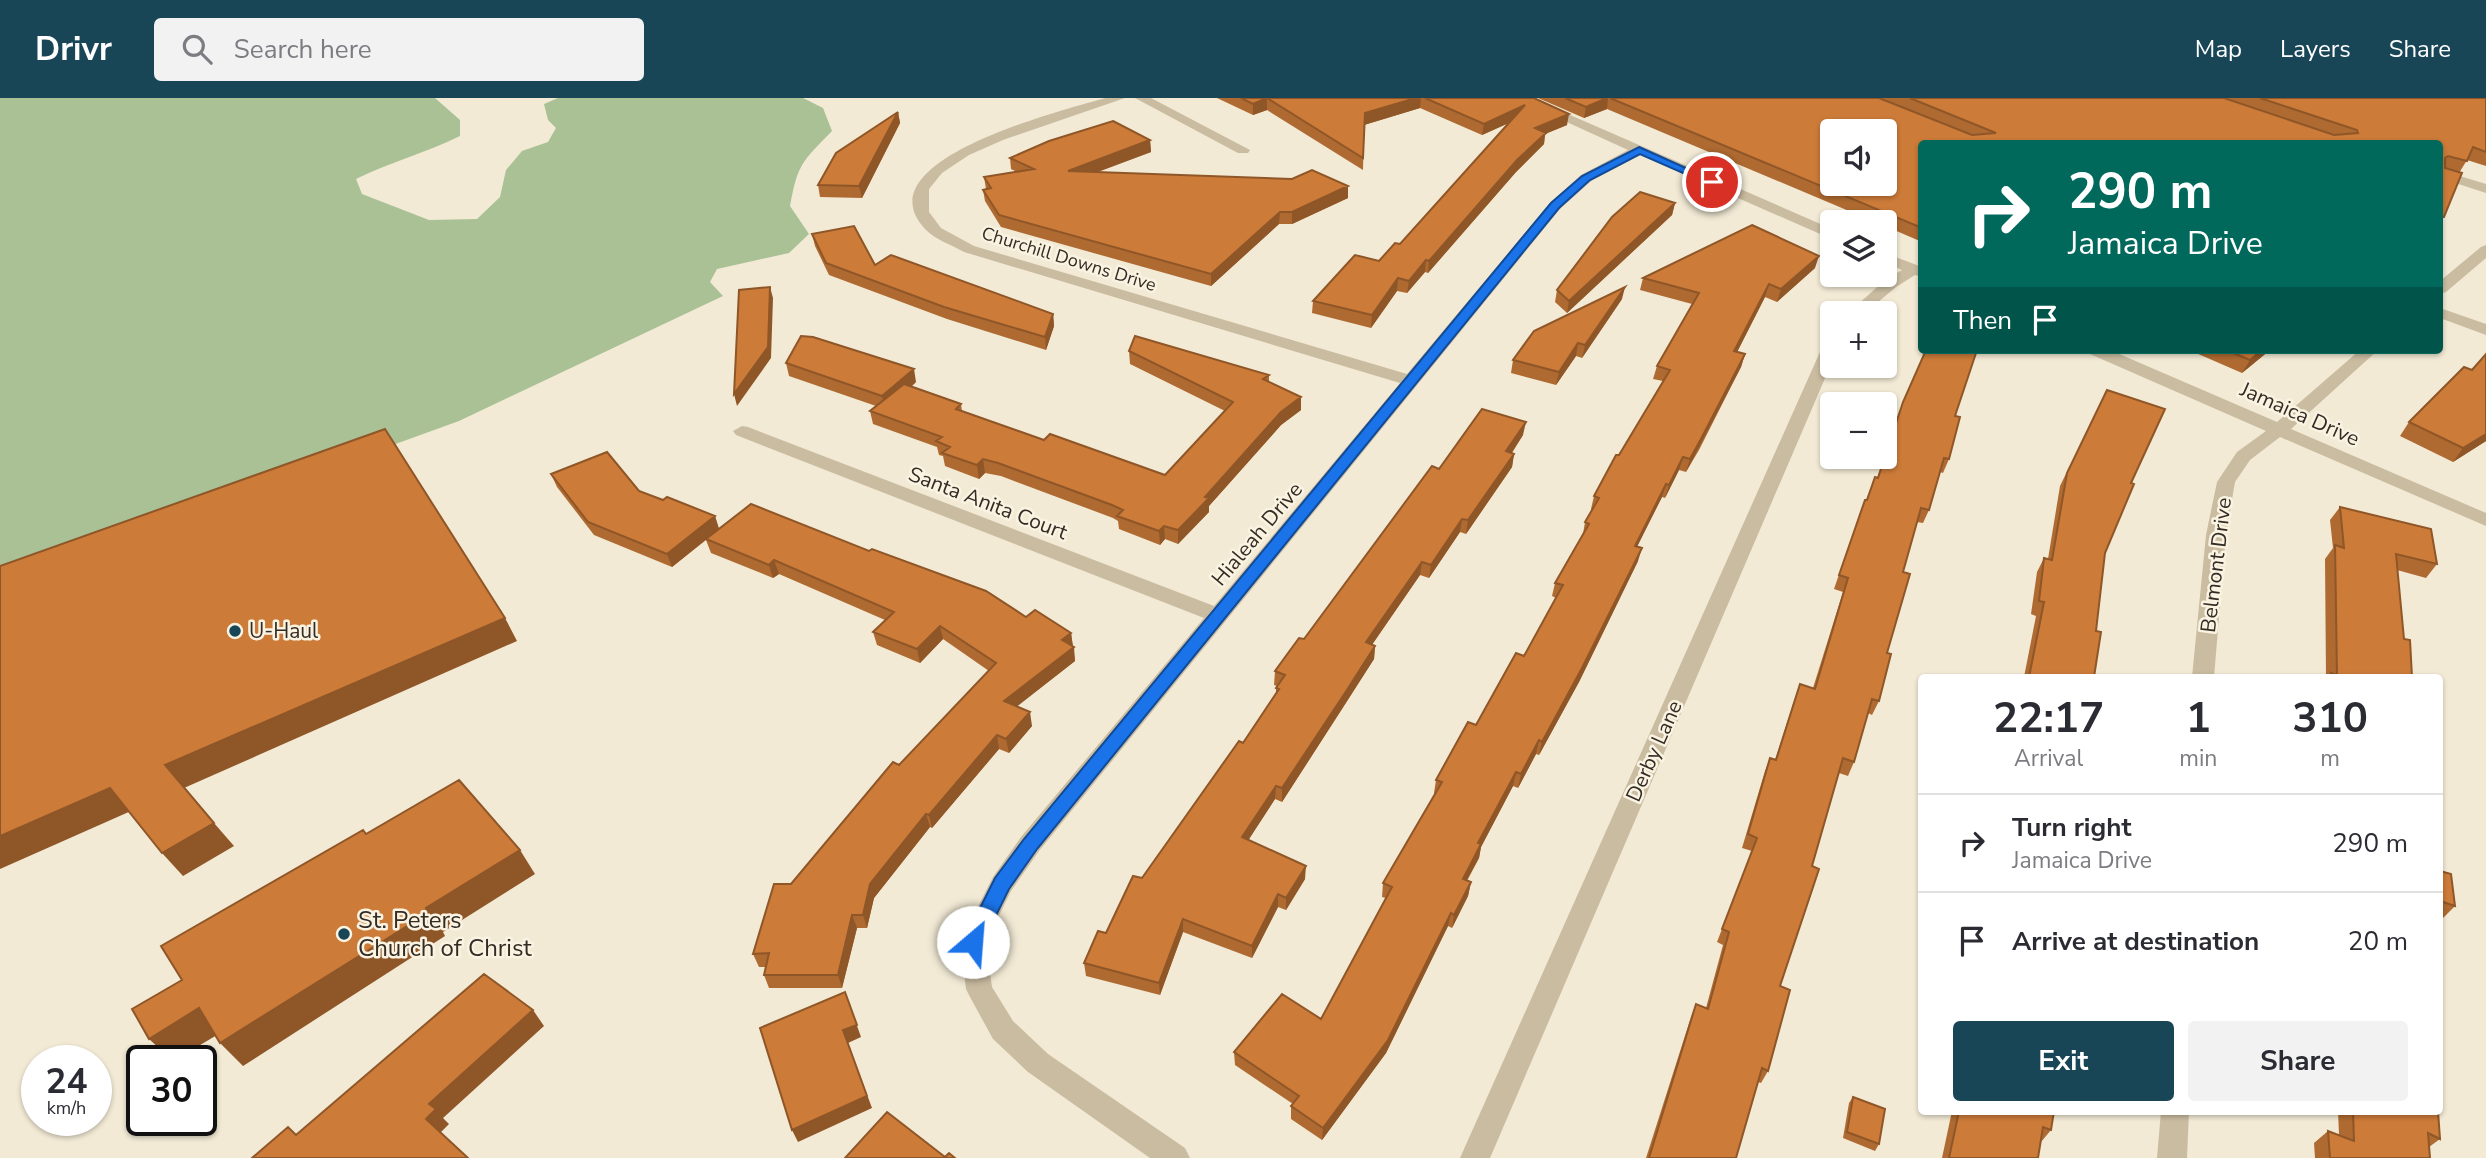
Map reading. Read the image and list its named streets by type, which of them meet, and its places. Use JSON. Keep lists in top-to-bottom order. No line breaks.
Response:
{"streets":{"street":["Churchill Downs Drive","Jamaica Drive","Santa Anita Court","Hialeah Drive","Belmont Drive","Derby Lane"]},"crossings":[["Churchill Downs Drive","Hialeah Drive"],["Jamaica Drive","Belmont Drive"],["Santa Anita Court","Hialeah Drive"]],"places":["U-Haul","St. Peters Church of Christ"],"page":{"header":"Drivr","search":"Search here","nav":["Map","Layers","Share"],"map_buttons":["+","−"],"turn":["290 m","Jamaica Drive"],"then":"Then","eta":["22:17","Arrival","1","min","310","m"],"list":[{"name":"Turn right","note":"Jamaica Drive","value":"290 m"},{"name":"Arrive at destination","value":"20 m"}],"buttons":["Exit","Share"],"speed":"24 km/h","limit":"30"}}
